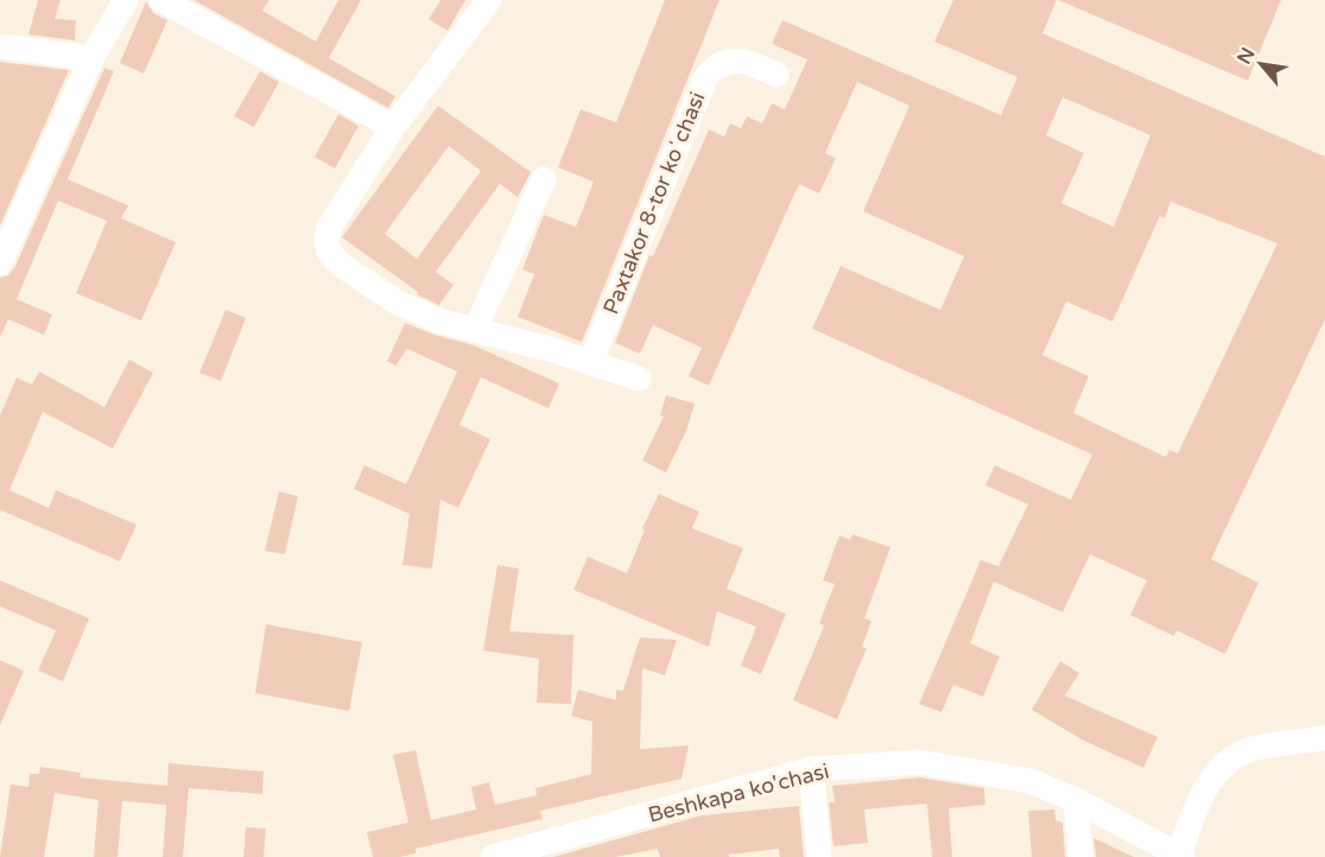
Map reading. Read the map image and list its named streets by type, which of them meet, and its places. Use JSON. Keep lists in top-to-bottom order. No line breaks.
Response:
{"streets":{"street":["Paxtakor 8-tor koʻchasi","Beshkapa ko'chasi"]},"north":"top left"}
